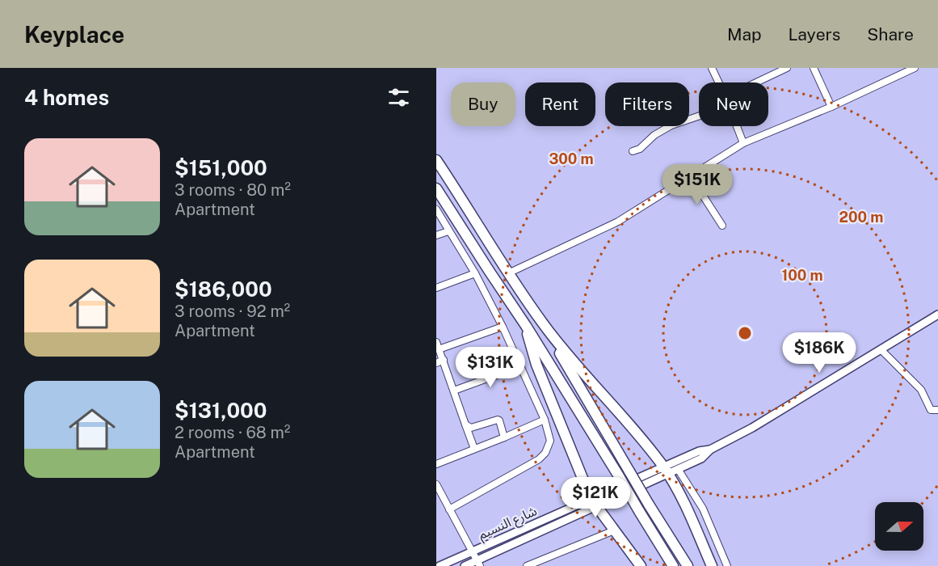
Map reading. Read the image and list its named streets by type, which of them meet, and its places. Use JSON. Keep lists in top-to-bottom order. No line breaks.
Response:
{"streets":{"street":["شارع النسيم"]},"north":"right","page":{"header":"Keyplace","nav":["Map","Layers","Share"],"heading":"4 homes","chip":["Buy","Rent","Filters","New"],"list":[{"name":"$151,000","note":"3 rooms · 80 m² · Apartment"},{"name":"$186,000","note":"3 rooms · 92 m² · Apartment"},{"name":"$131,000","note":"2 rooms · 68 m² · Apartment"}],"price":["$151K","$186K","$131K","$121K"]},"rings":["300 m","200 m","100 m"]}
